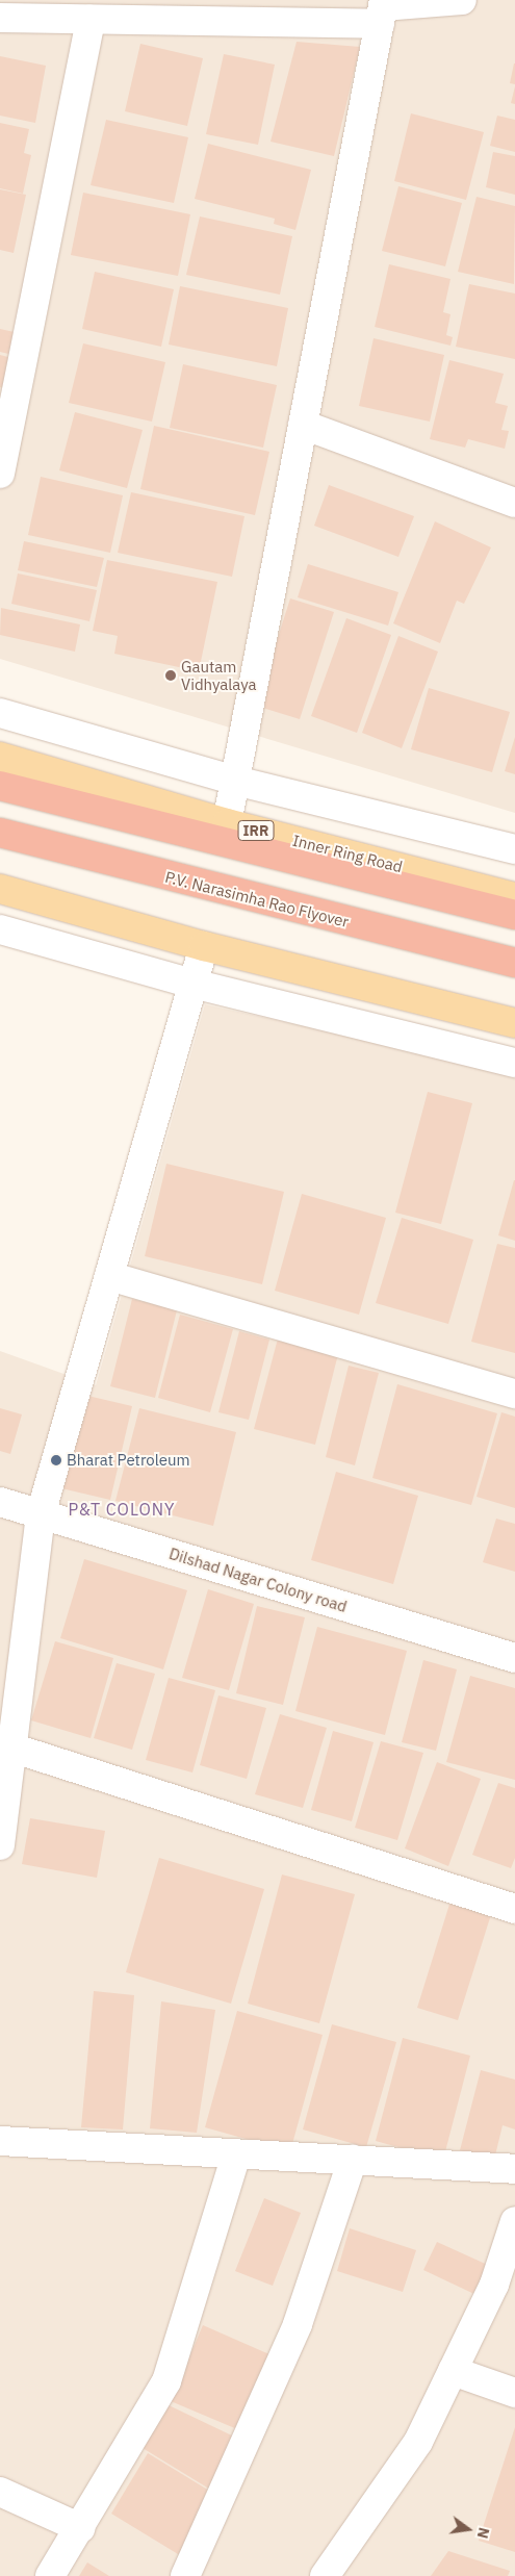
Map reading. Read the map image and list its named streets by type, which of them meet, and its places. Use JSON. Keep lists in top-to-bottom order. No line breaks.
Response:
{"streets":{"highway":["P.V. Narasimha Rao Flyover"],"main road":["IRR","Inner Ring Road"],"street":["Dilshad Nagar Colony road"]},"districts":["P&T COLONY"],"places":["Gautam Vidhyalaya","Bharat Petroleum"],"north":"right"}
